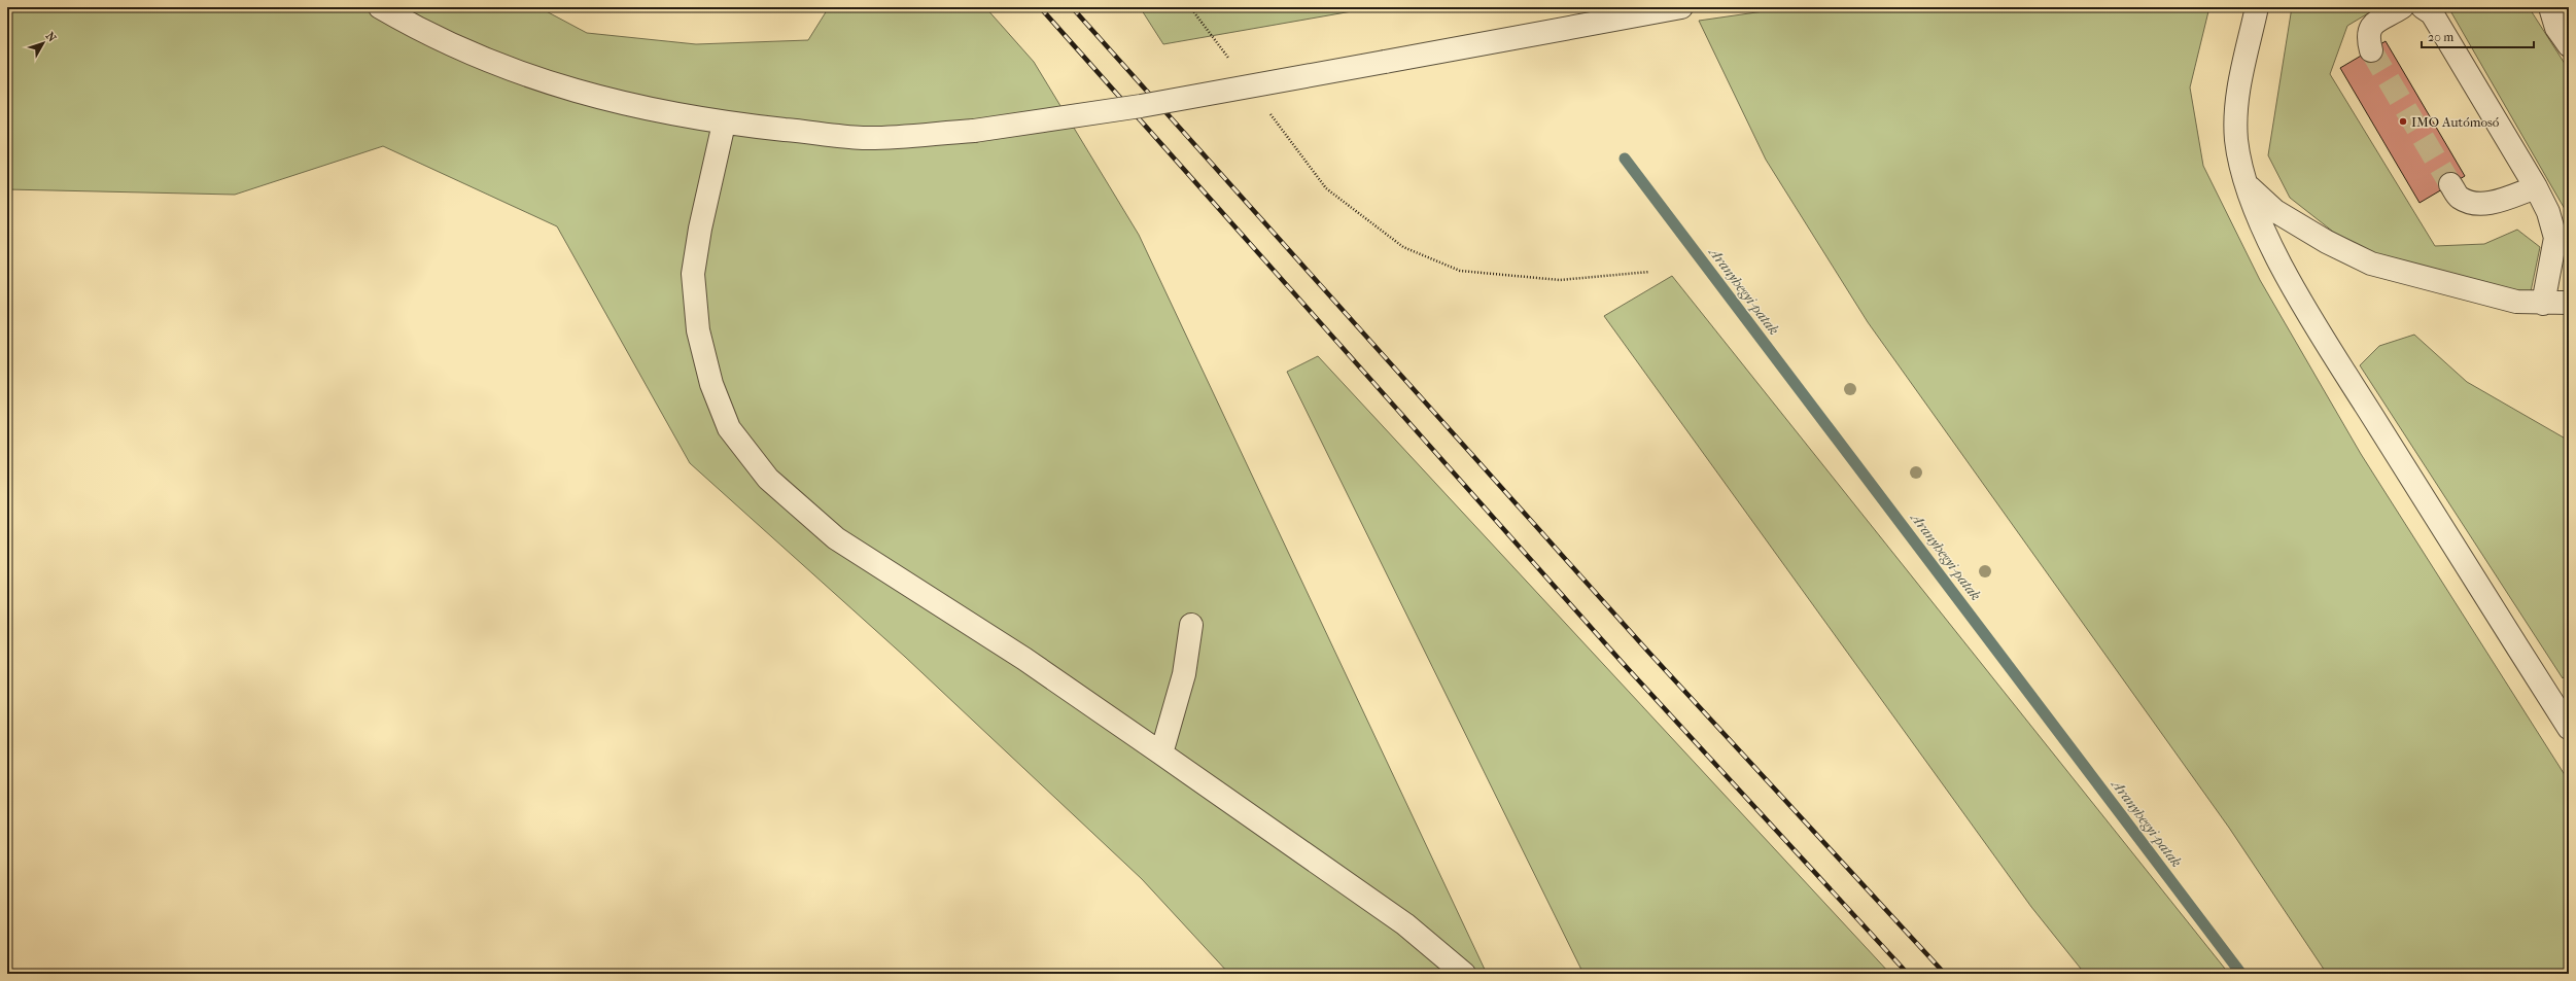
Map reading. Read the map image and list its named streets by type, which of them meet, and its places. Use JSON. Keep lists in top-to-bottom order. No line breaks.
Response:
{"water":["Aranyhegyi-patak"],"places":["IMO Autómosó"],"scale_bar":"20 m","north":"top right"}
